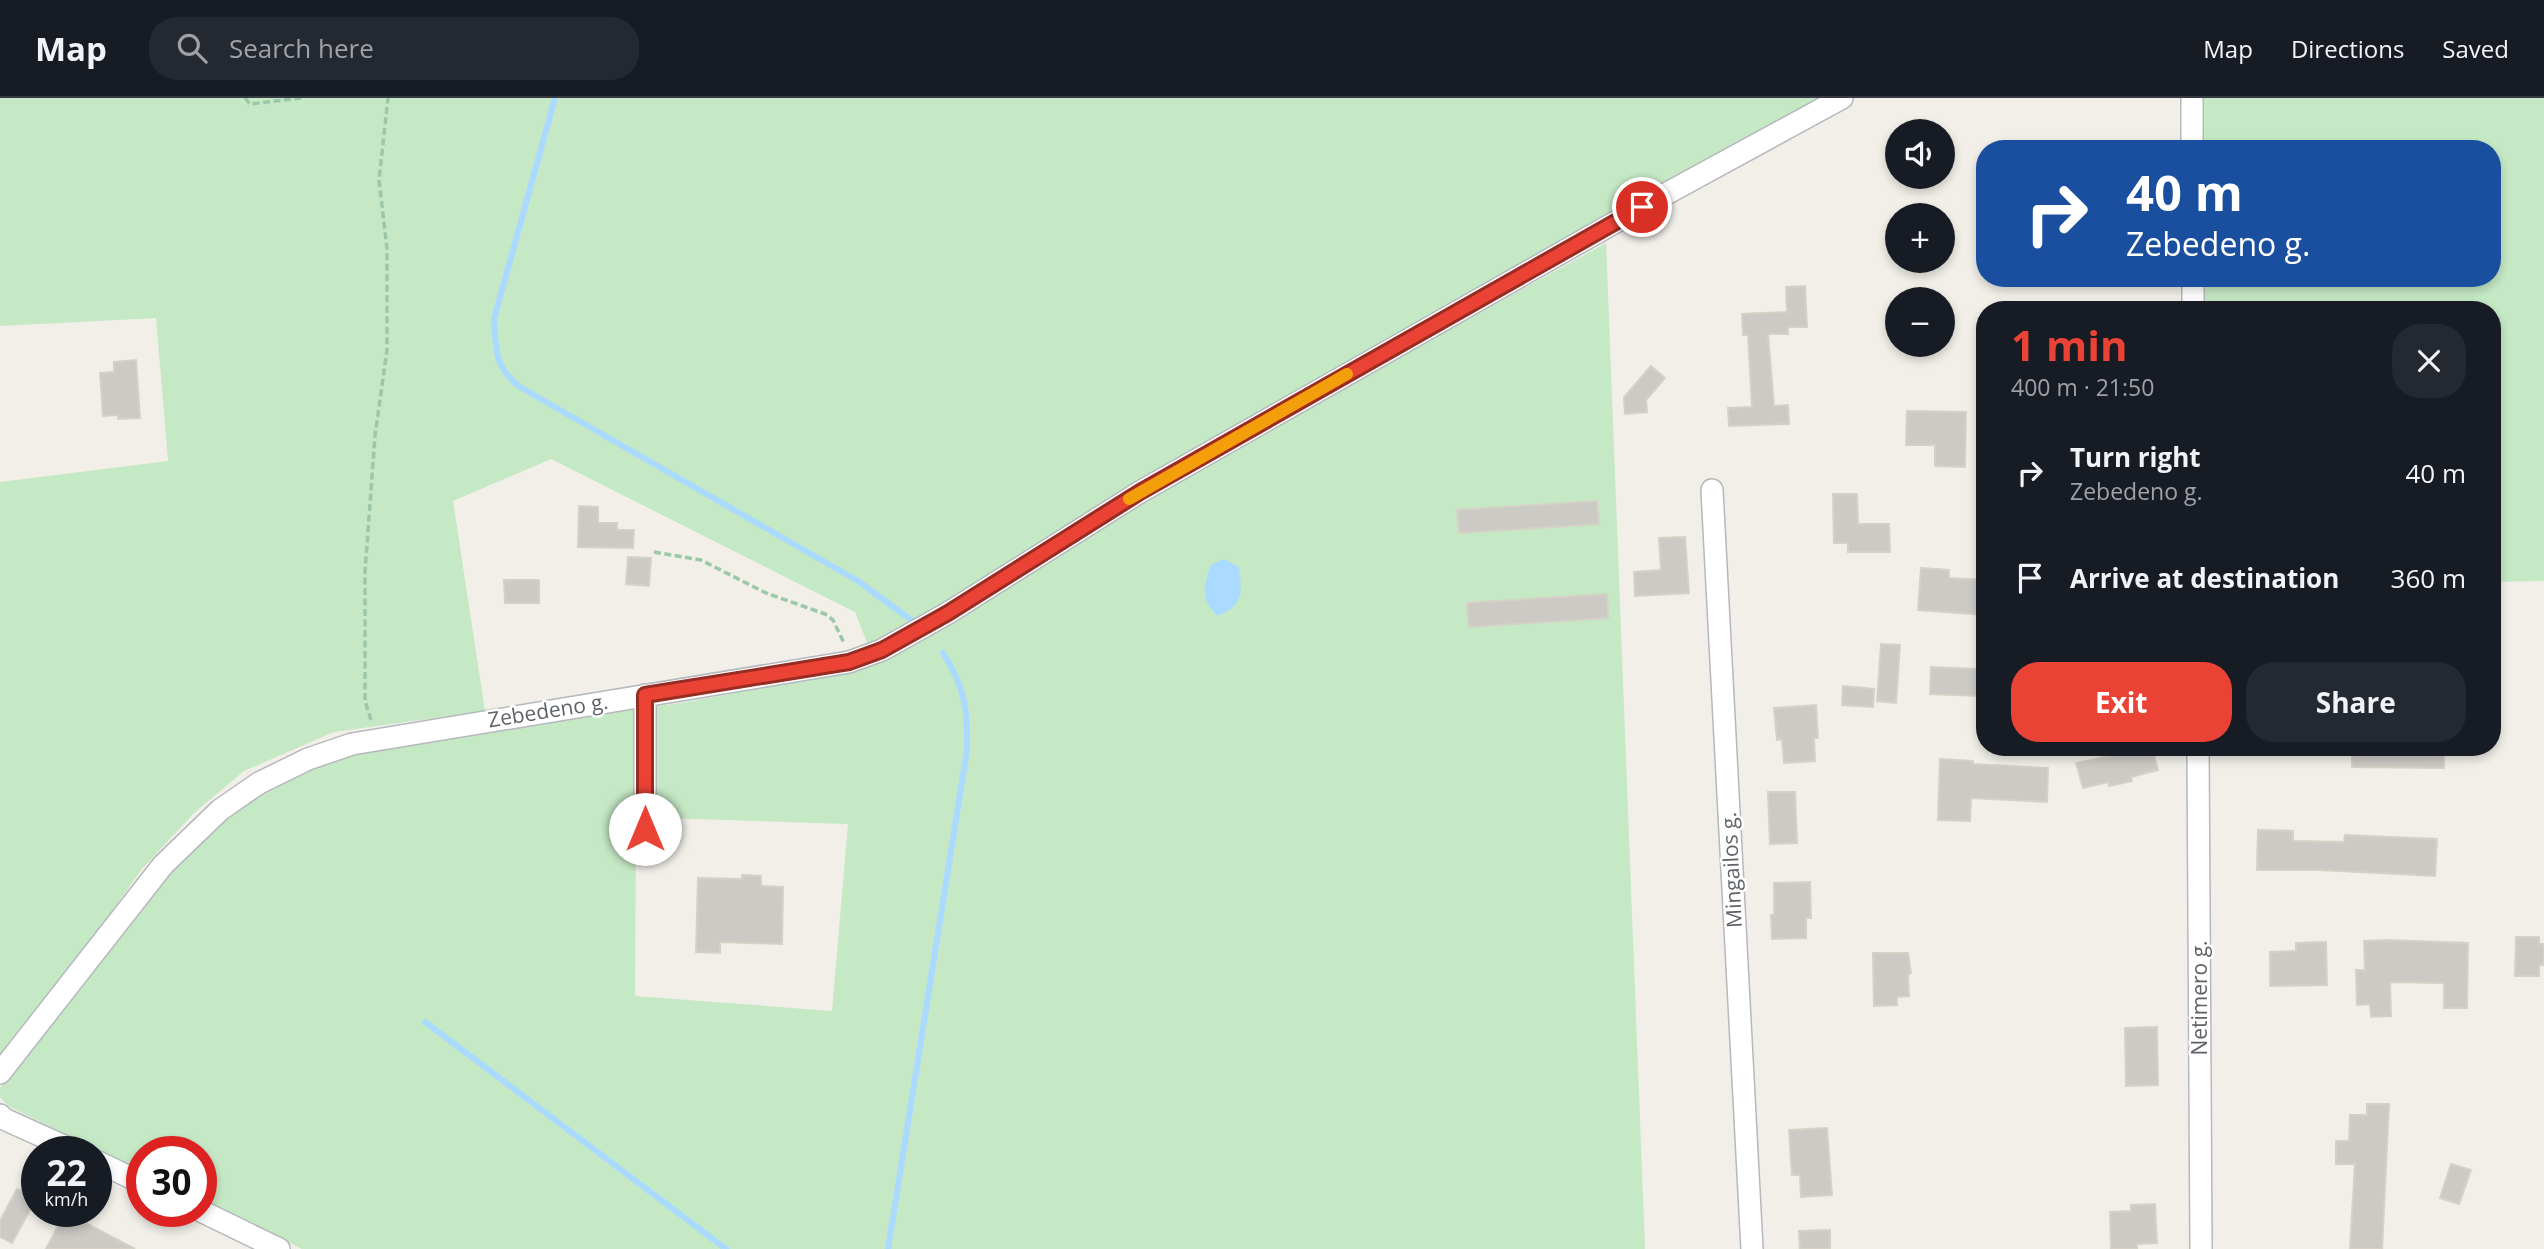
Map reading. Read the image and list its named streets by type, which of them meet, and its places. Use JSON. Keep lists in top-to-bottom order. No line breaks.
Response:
{"streets":{"street":["Zebedeno g.","Mingailos g.","Netimero g."]},"page":{"header":"Map","search":"Search here","nav":["Map","Directions","Saved"],"map_buttons":["+","−"],"turn":["40 m","Zebedeno g."],"heading":["1 min","400 m · 21:50"],"list":[{"name":"Turn right","note":"Zebedeno g.","value":"40 m"},{"name":"Arrive at destination","value":"360 m"}],"buttons":["Exit","Share"],"speed":"22 km/h","limit":"30"}}
